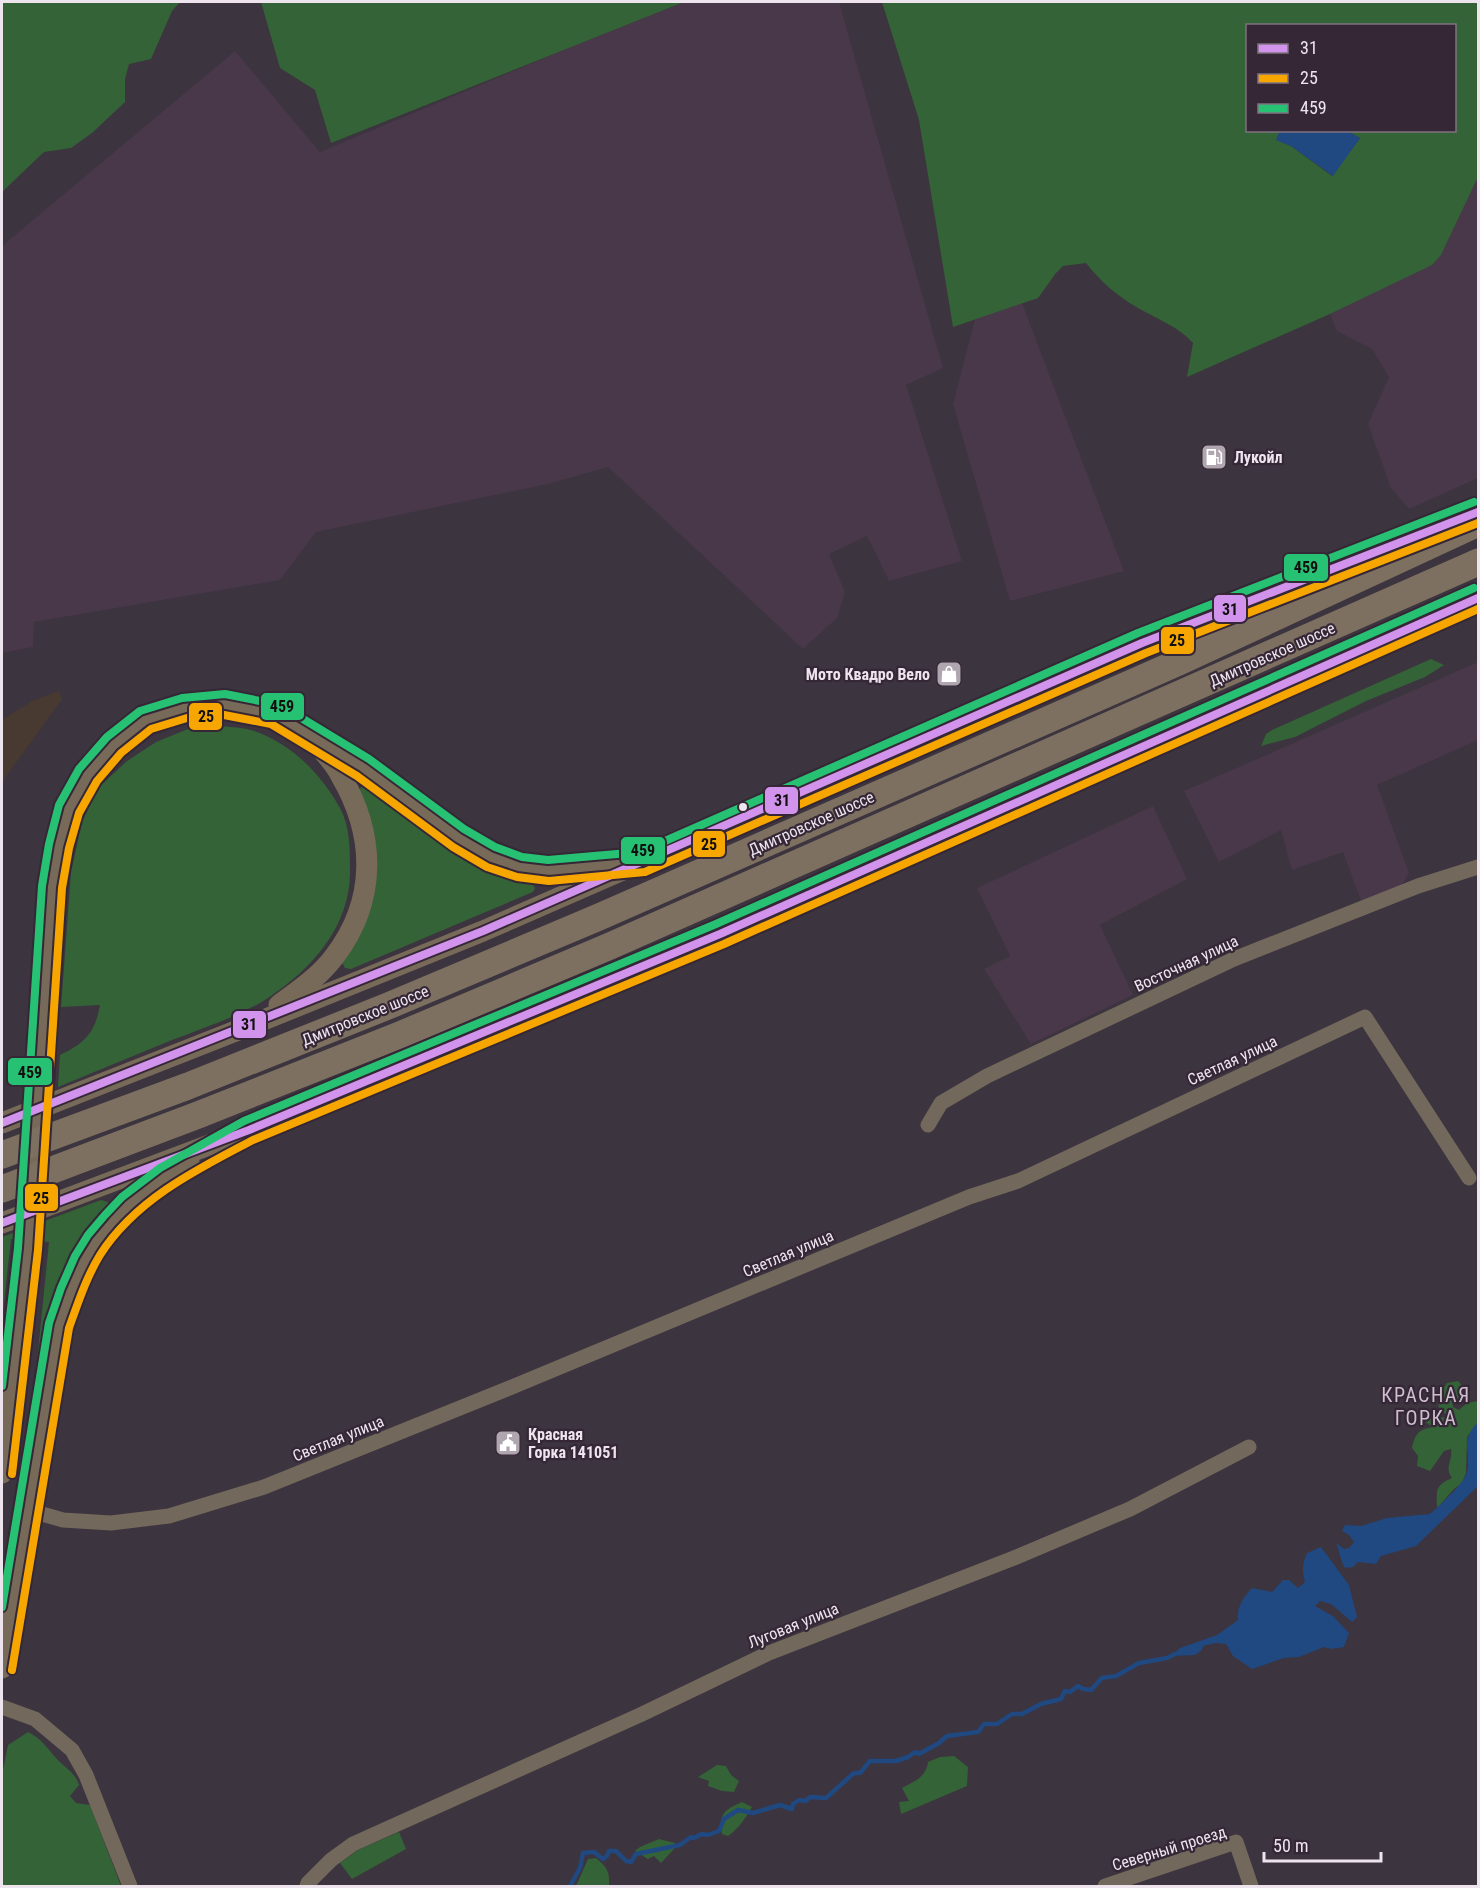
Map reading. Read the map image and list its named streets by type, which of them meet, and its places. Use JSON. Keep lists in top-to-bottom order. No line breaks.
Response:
{"streets":{"highway":["Дмитровское шоссе"],"street":["Восточная улица","Светлая улица","Луговая улица","Северный проезд"]},"districts":["КРАСНАЯ ГОРКА"],"places":{"fuel station":["Лукойл"],"shop":["Мото Квадро Вело"],"public building":["Красная Горка 141051"]},"lines":["transit line 459","transit line 31","transit line 25"],"legend":["31","25","459"],"scale_bar":"50 m"}
